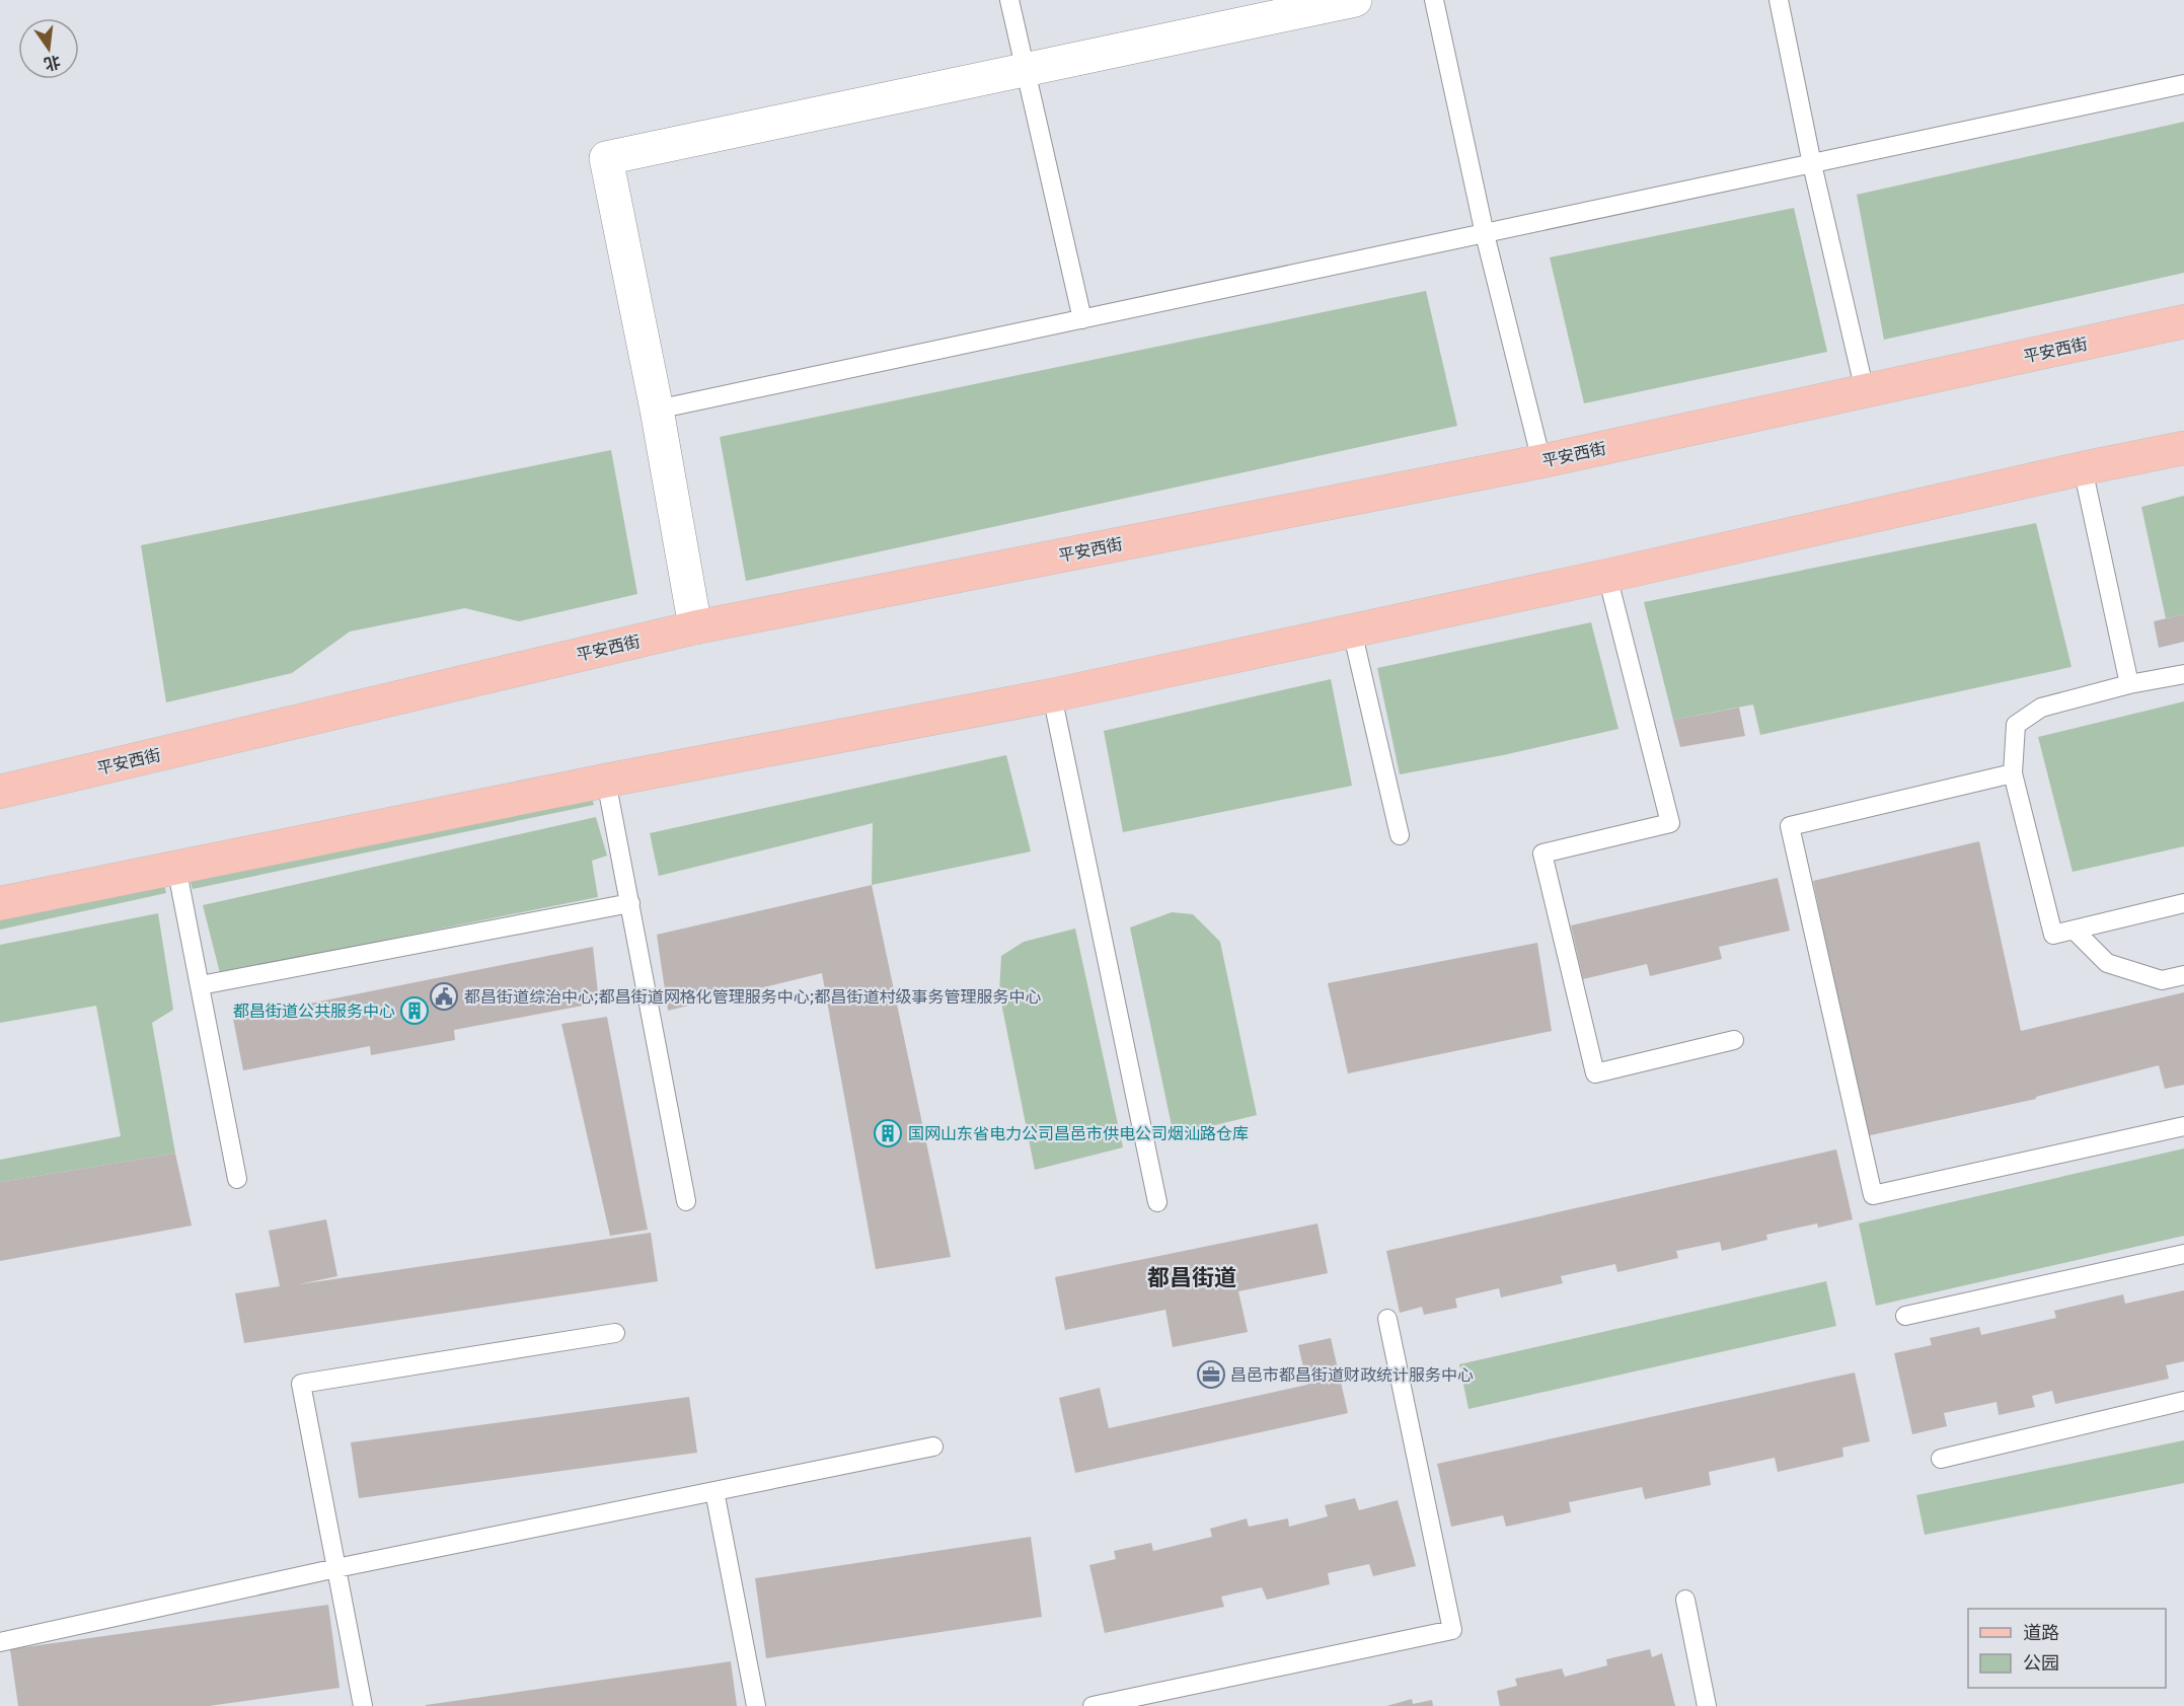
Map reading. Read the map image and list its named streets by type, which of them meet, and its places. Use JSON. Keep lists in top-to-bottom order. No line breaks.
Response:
{"streets":{"main road":["平安西街"]},"districts":["都昌街道"],"places":{"public building":["都昌街道综治中心;都昌街道网格化管理服务中心;都昌街道村级事务管理服务中心"],"building":["都昌街道公共服务中心","国网山东省电力公司昌邑市供电公司烟汕路仓库"],"office":["昌邑市都昌街道财政统计服务中心"]},"legend":["道路","公园"],"north":"bottom"}
